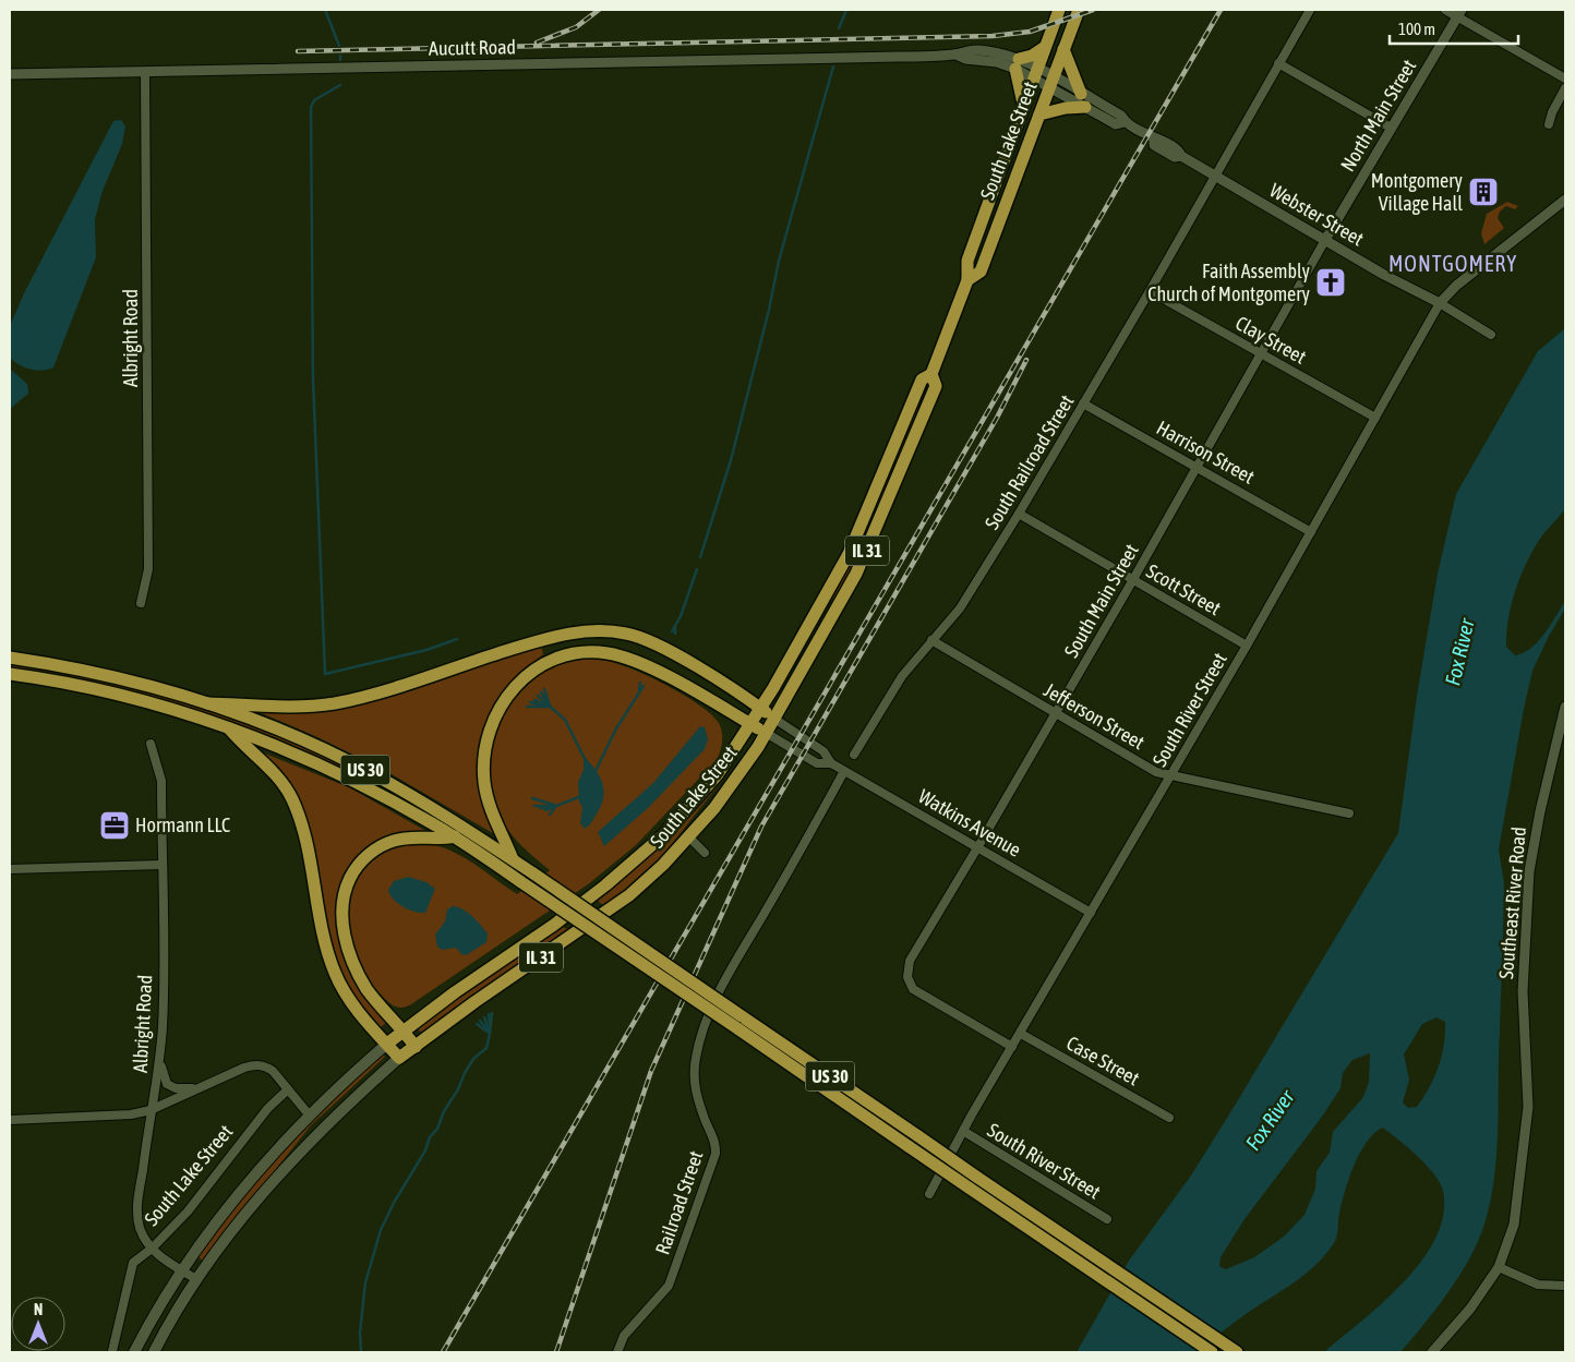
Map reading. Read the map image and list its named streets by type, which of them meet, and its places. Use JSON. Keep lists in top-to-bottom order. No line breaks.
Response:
{"streets":{"main road":["South Lake Street","IL 31","US 30"],"street":["Aucutt Road","North Main Street","Webster Street","Albright Road","Clay Street","Harrison Street","South Railroad Street","Scott Street","South Main Street","South River Street","Jefferson Street","Watkins Avenue","Southeast River Road","Case Street","Railroad Street"]},"crossings":[["Aucutt Road","Webster Street"],["Aucutt Road","Albright Road"],["North Main Street","Webster Street"],["North Main Street","South Main Street"],["South Lake Street","Webster Street"],["South Lake Street","Albright Road"],["South Lake Street","IL 31"],["South Lake Street","Watkins Avenue"],["Webster Street","South Railroad Street"],["Webster Street","South Main Street"],["Webster Street","South River Street"],["Albright Road","IL 31"],["Clay Street","South Railroad Street"],["Clay Street","South Main Street"],["Clay Street","South River Street"],["Harrison Street","South Railroad Street"],["Harrison Street","South Main Street"],["Harrison Street","South River Street"],["South Railroad Street","Scott Street"],["South Railroad Street","Jefferson Street"],["Scott Street","South Main Street"],["Scott Street","South River Street"],["South Main Street","South River Street"],["South Main Street","Jefferson Street"],["South Main Street","Watkins Avenue"],["South River Street","Jefferson Street"],["South River Street","Watkins Avenue"],["South River Street","Case Street"],["Watkins Avenue","Railroad Street"]],"districts":["MONTGOMERY"],"water":["Fox River"],"places":{"building":["Montgomery Village Hall"],"church":["Faith Assembly Church of Montgomery"],"office":["Hormann LLC"]},"scale_bar":"100 m","north":"top"}
